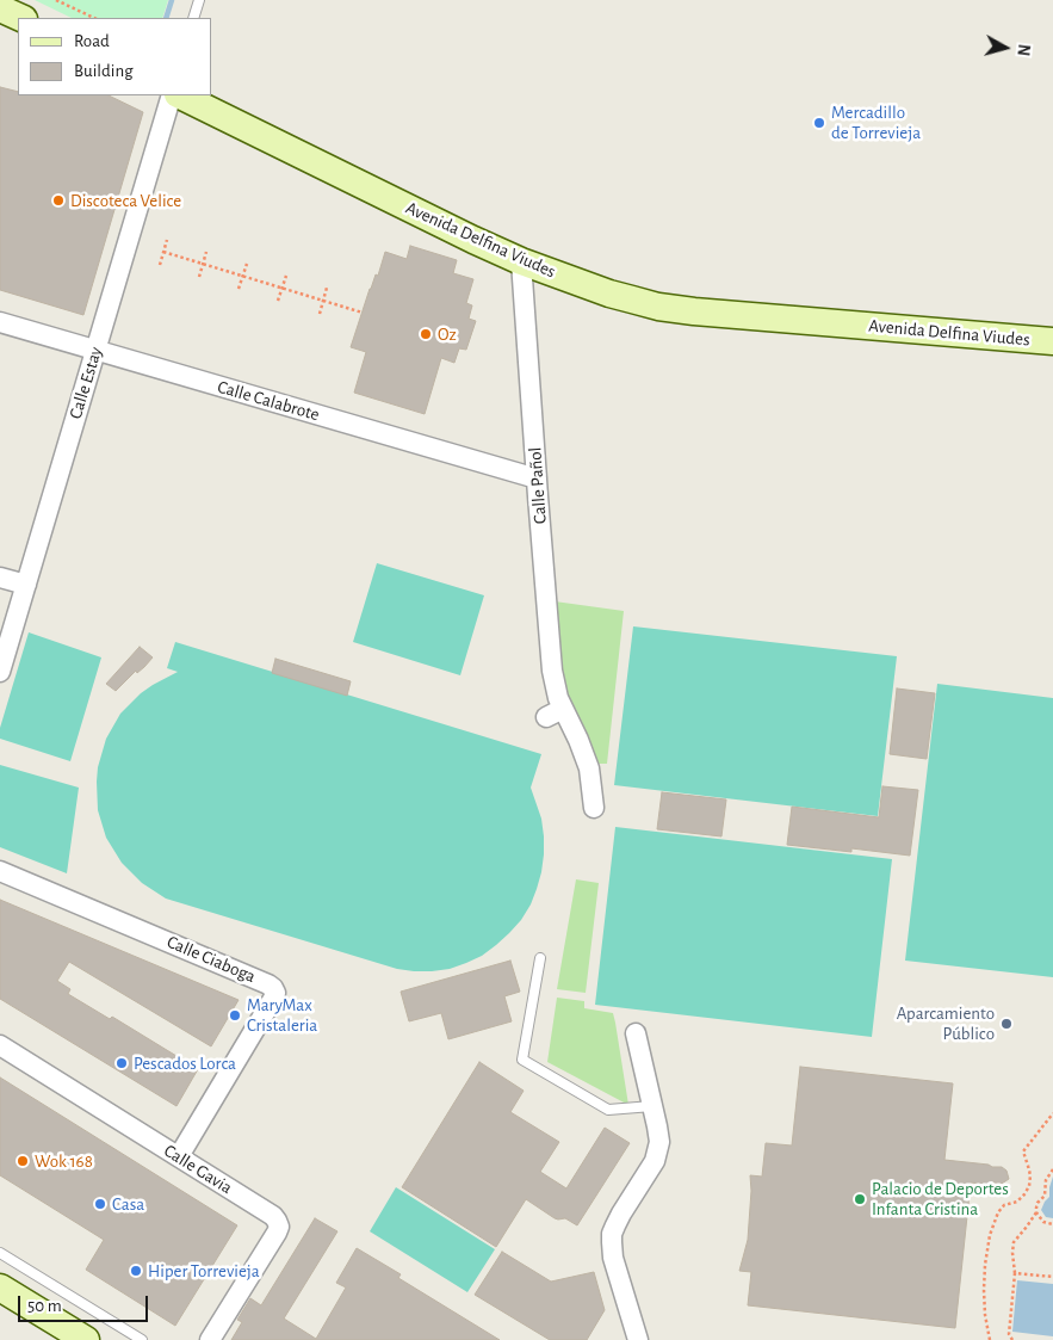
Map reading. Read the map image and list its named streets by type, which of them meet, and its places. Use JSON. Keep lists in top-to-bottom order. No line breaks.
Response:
{"streets":{"street":["Avenida Delfina Viudes","Calle Estay","Calle Calabrote","Calle Pañol","Calle Ciaboga","Calle Gavia"]},"crossings":[["Avenida Delfina Viudes","Calle Pañol"],["Calle Estay","Calle Calabrote"],["Calle Calabrote","Calle Pañol"],["Calle Ciaboga","Calle Gavia"]],"places":["Mercadillo de Torrevieja","Discoteca Velice","Oz","MaryMax Cristaleria","Aparcamiento Público","Pescados Lorca","Wok 168","Palacio de Deportes Infanta Cristina","Casa","Hiper Torrevieja"],"legend":["Road","Building"],"scale_bar":"50 m","north":"right"}
